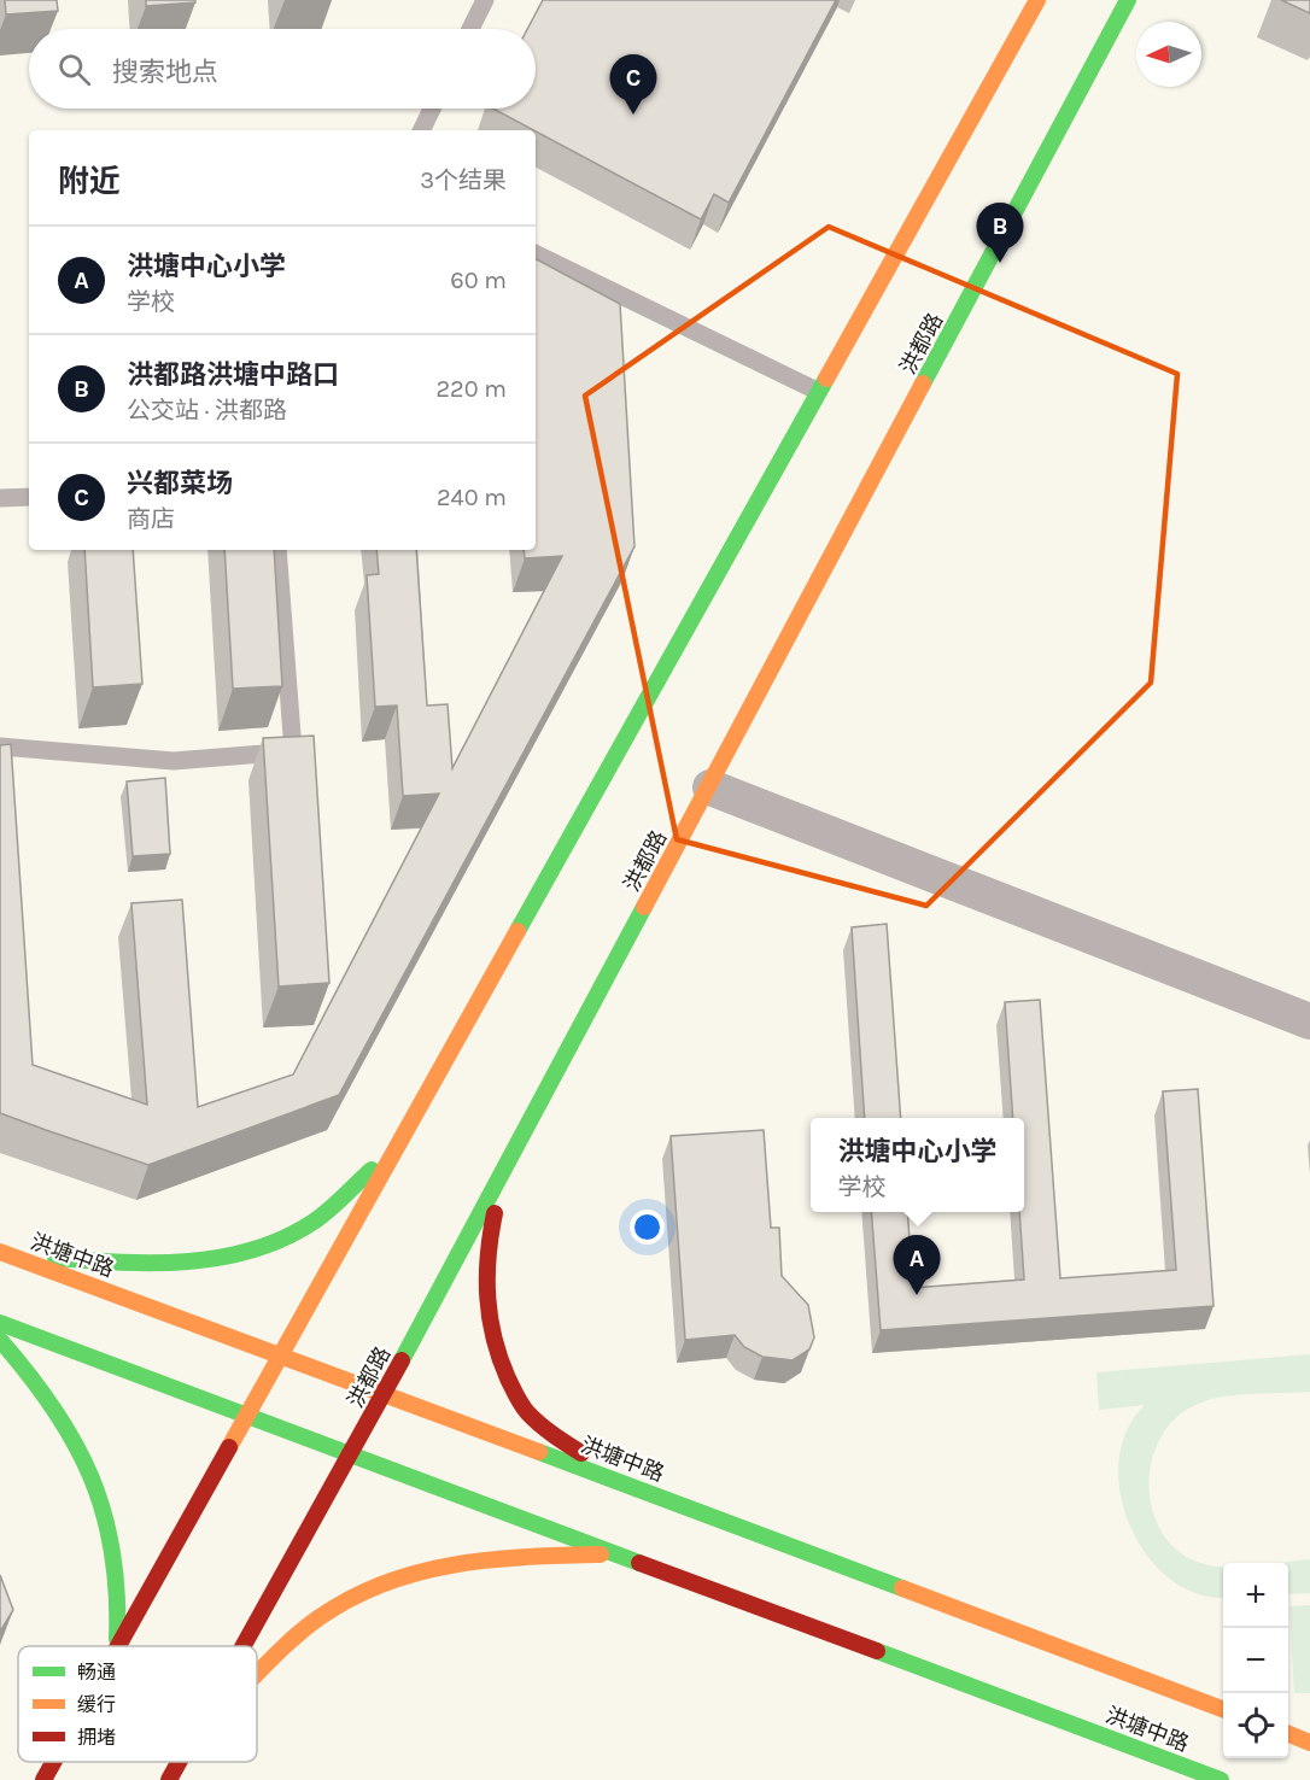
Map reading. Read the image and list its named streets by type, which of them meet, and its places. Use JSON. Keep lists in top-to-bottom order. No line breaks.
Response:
{"streets":{"main road":["洪都路","洪塘中路"]},"crossings":[["洪都路","洪塘中路"]],"legend":["畅通","缓行","拥堵"],"north":"left","page":{"search":"搜索地点","pins":["C","B","A"],"heading":["附近","3个结果"],"list":[{"mark":"A","name":"洪塘中心小学","note":"学校","value":"60 m"},{"mark":"B","name":"洪都路洪塘中路口","note":"公交站 · 洪都路","value":"220 m"},{"mark":"C","name":"兴都菜场","note":"商店","value":"240 m"}],"popup":["洪塘中心小学","学校"],"map_buttons":["+","−"]}}
